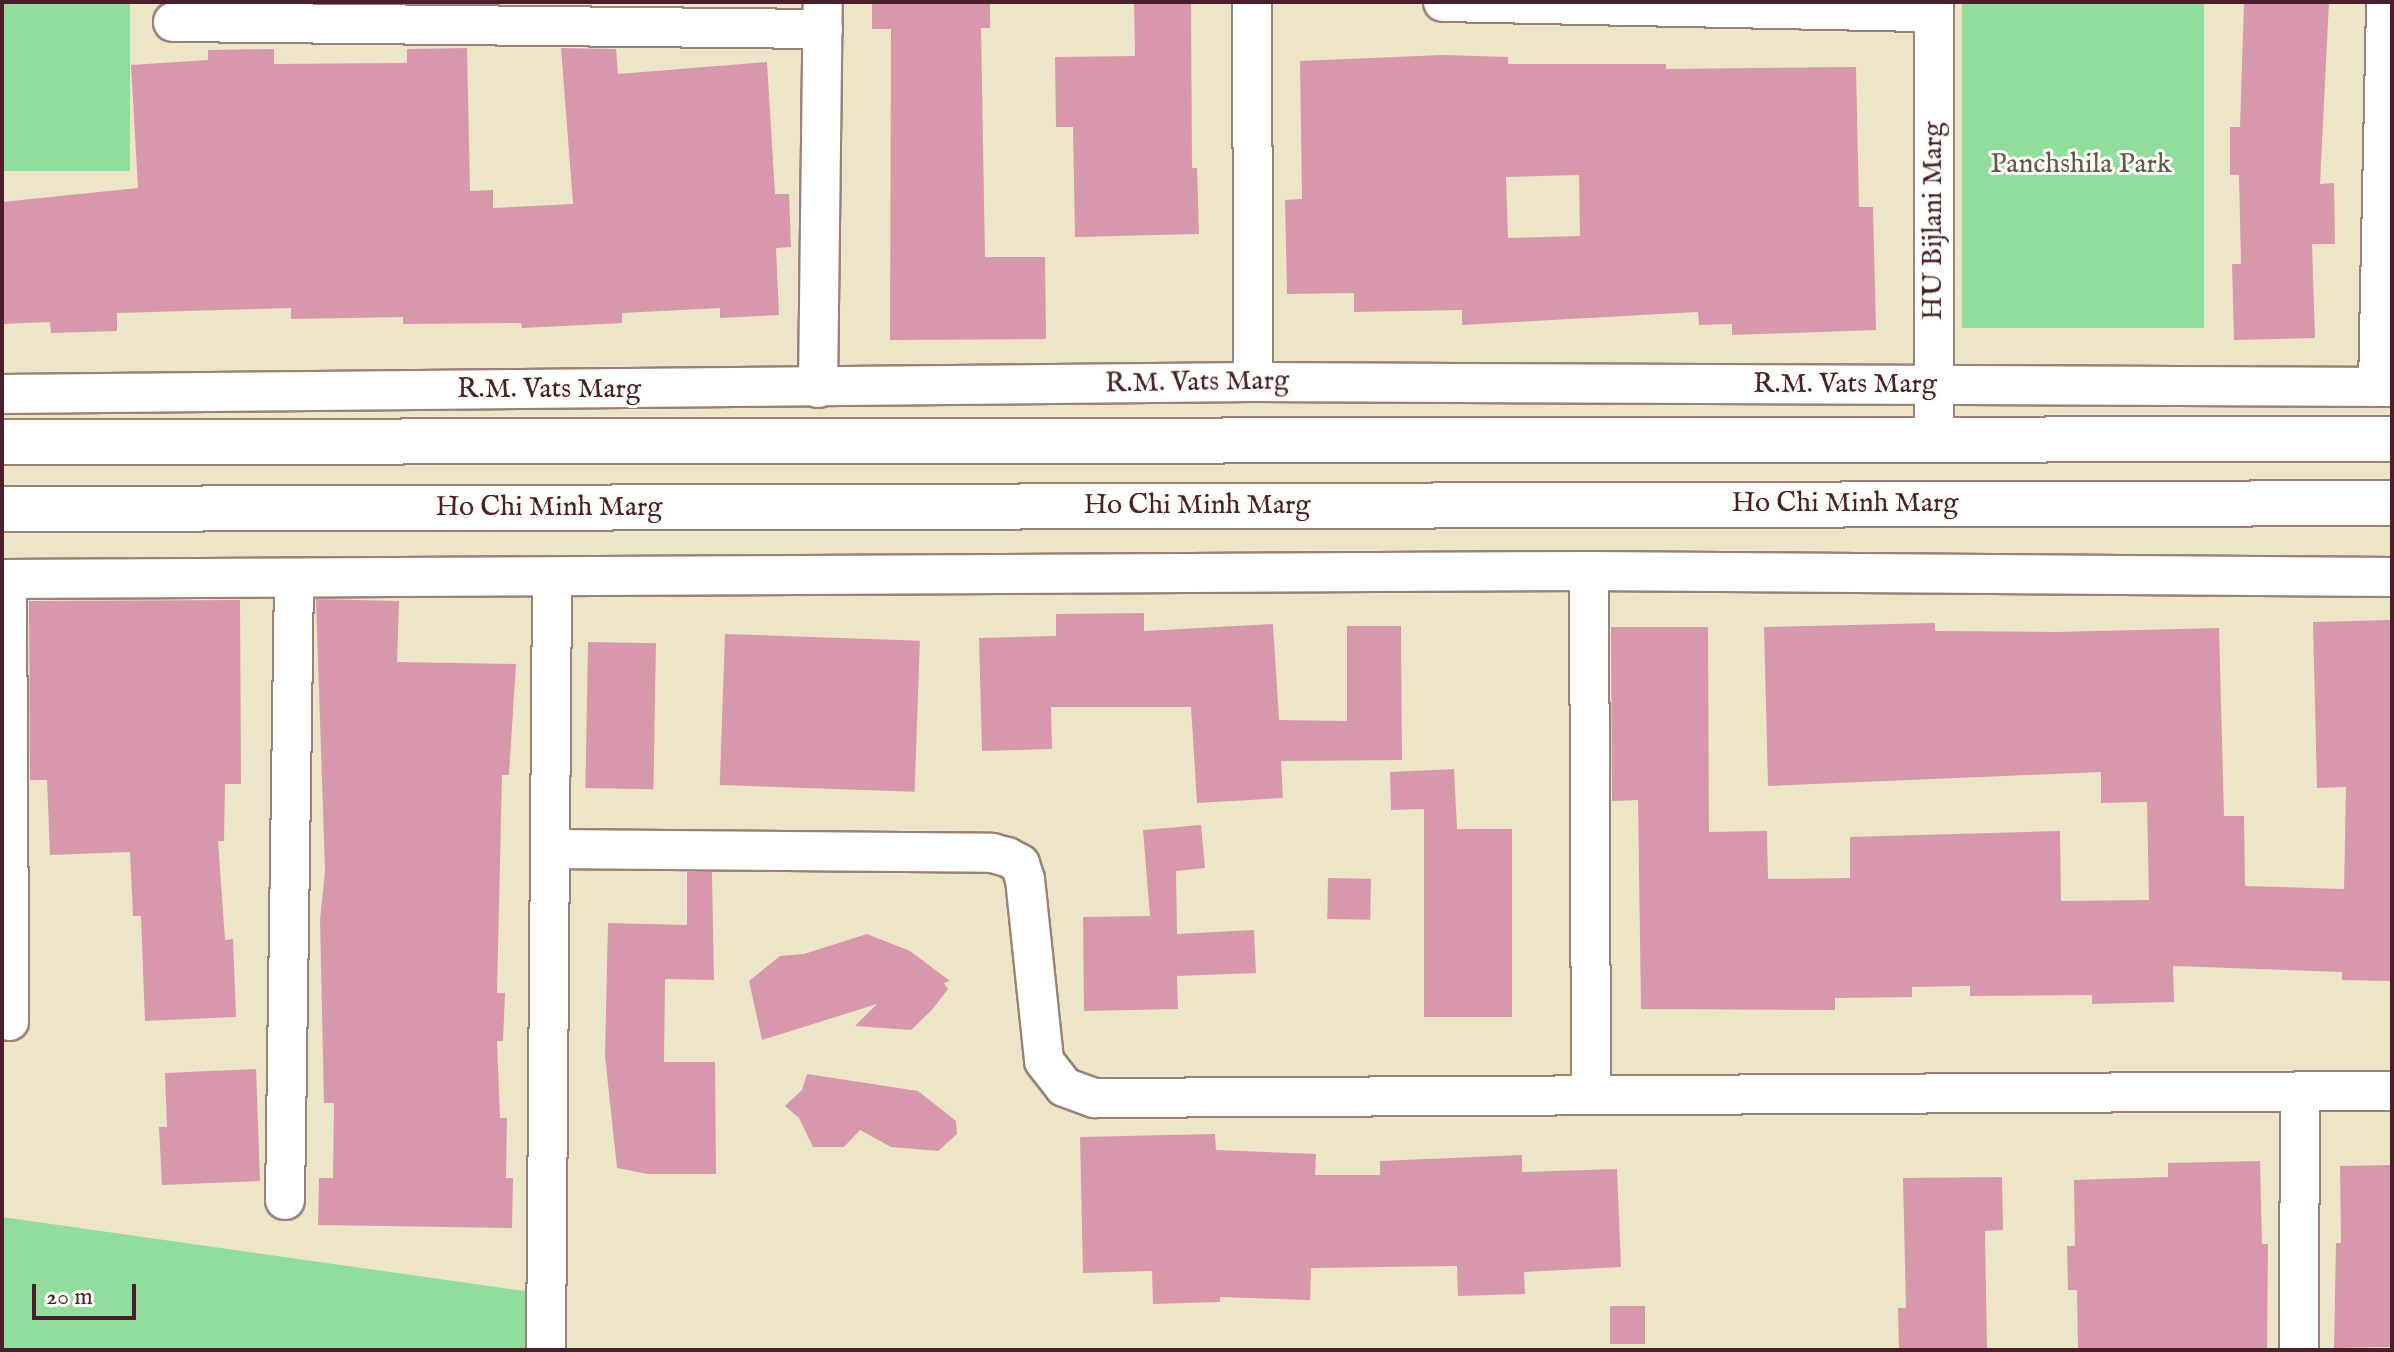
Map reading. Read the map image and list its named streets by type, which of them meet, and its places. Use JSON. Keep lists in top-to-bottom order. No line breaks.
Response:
{"streets":{"main road":["Ho Chi Minh Marg"],"street":["HU Bijlani Marg","R.M. Vats Marg"]},"crossings":[["HU Bijlani Marg","R.M. Vats Marg"]],"parks":["Panchshila Park"],"scale_bar":"20 m"}
